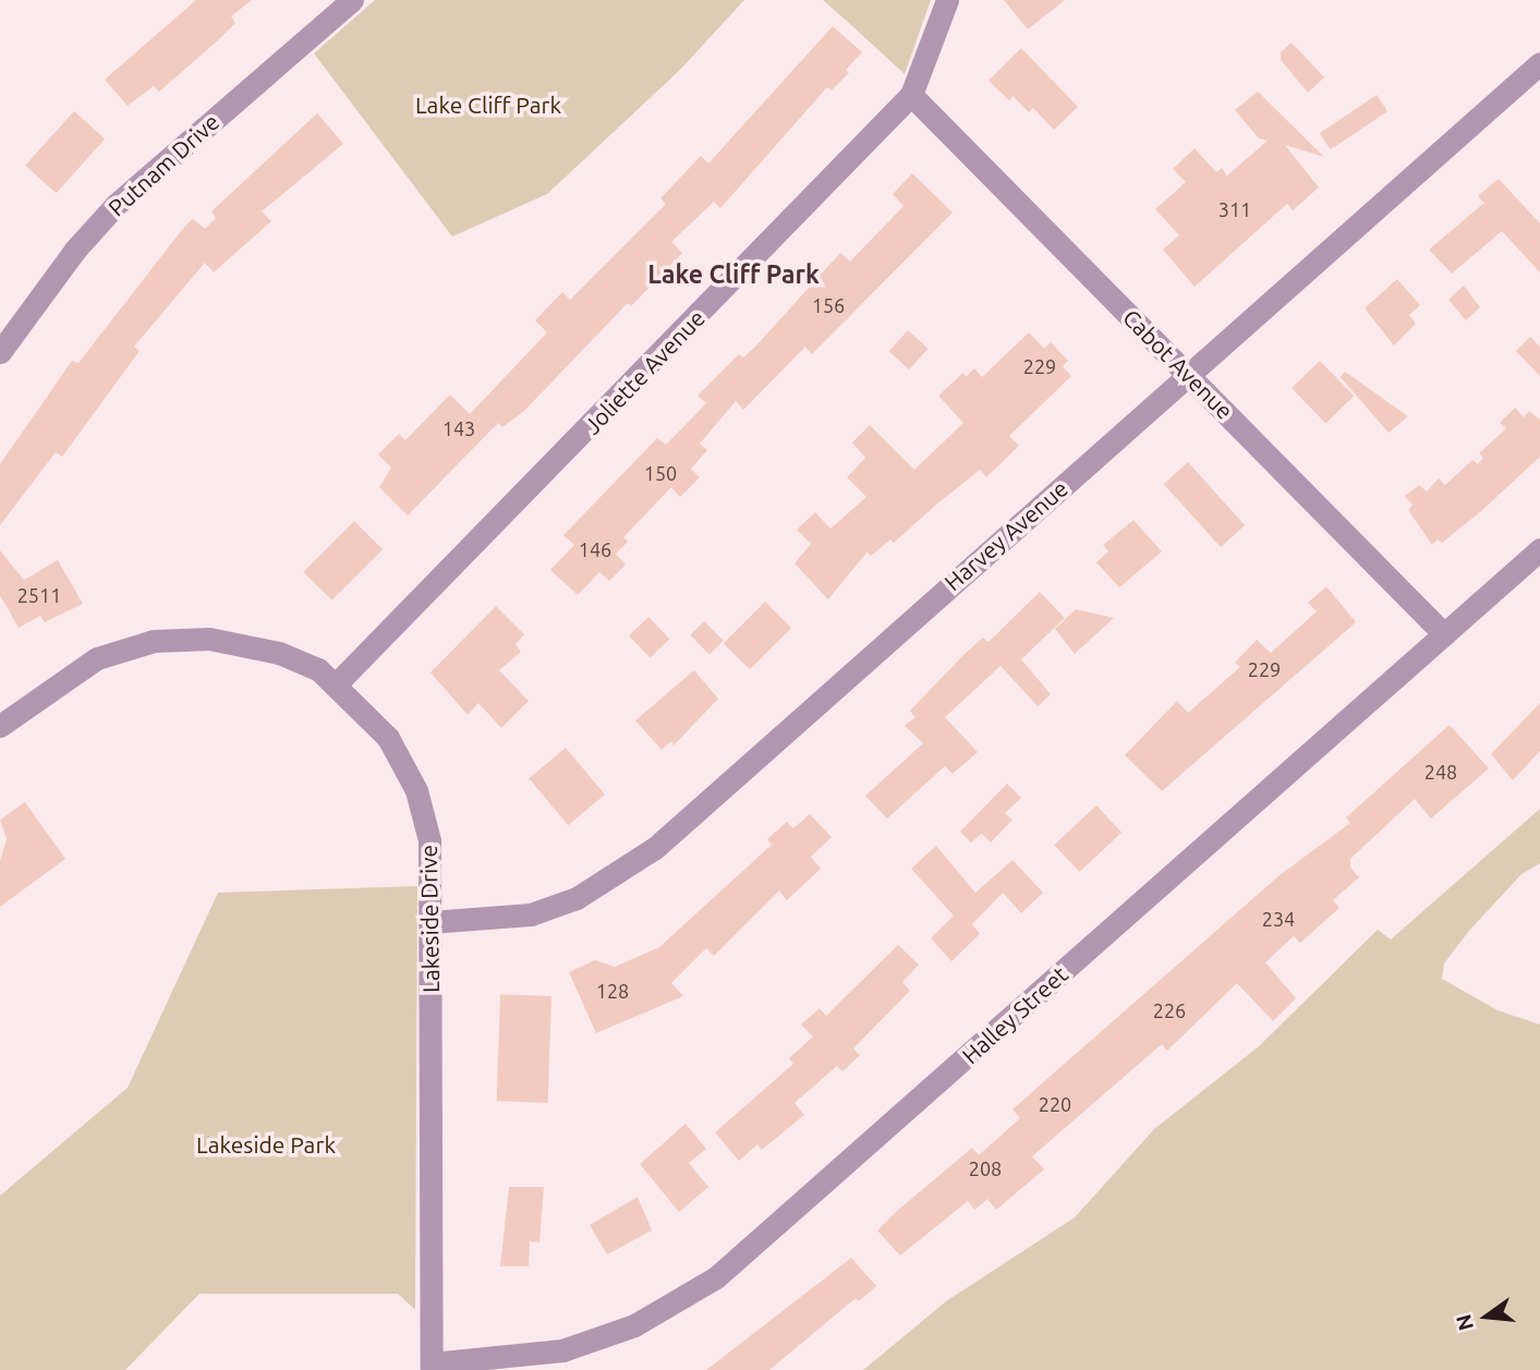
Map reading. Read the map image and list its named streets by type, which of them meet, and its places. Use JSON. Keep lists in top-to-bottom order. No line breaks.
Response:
{"streets":{"street":["Putnam Drive","Cabot Avenue","Joliette Avenue","Harvey Avenue","Lakeside Drive","Halley Street"]},"crossings":[["Cabot Avenue","Joliette Avenue"],["Cabot Avenue","Harvey Avenue"],["Cabot Avenue","Halley Street"],["Joliette Avenue","Lakeside Drive"],["Harvey Avenue","Lakeside Drive"],["Lakeside Drive","Halley Street"]],"districts":["Lake Cliff Park"],"parks":["Lake Cliff Park","Lakeside Park"],"house_numbers":["311","156","229","143","150","146","2511","229","248","234","128","226","220","208"],"north":"left"}
